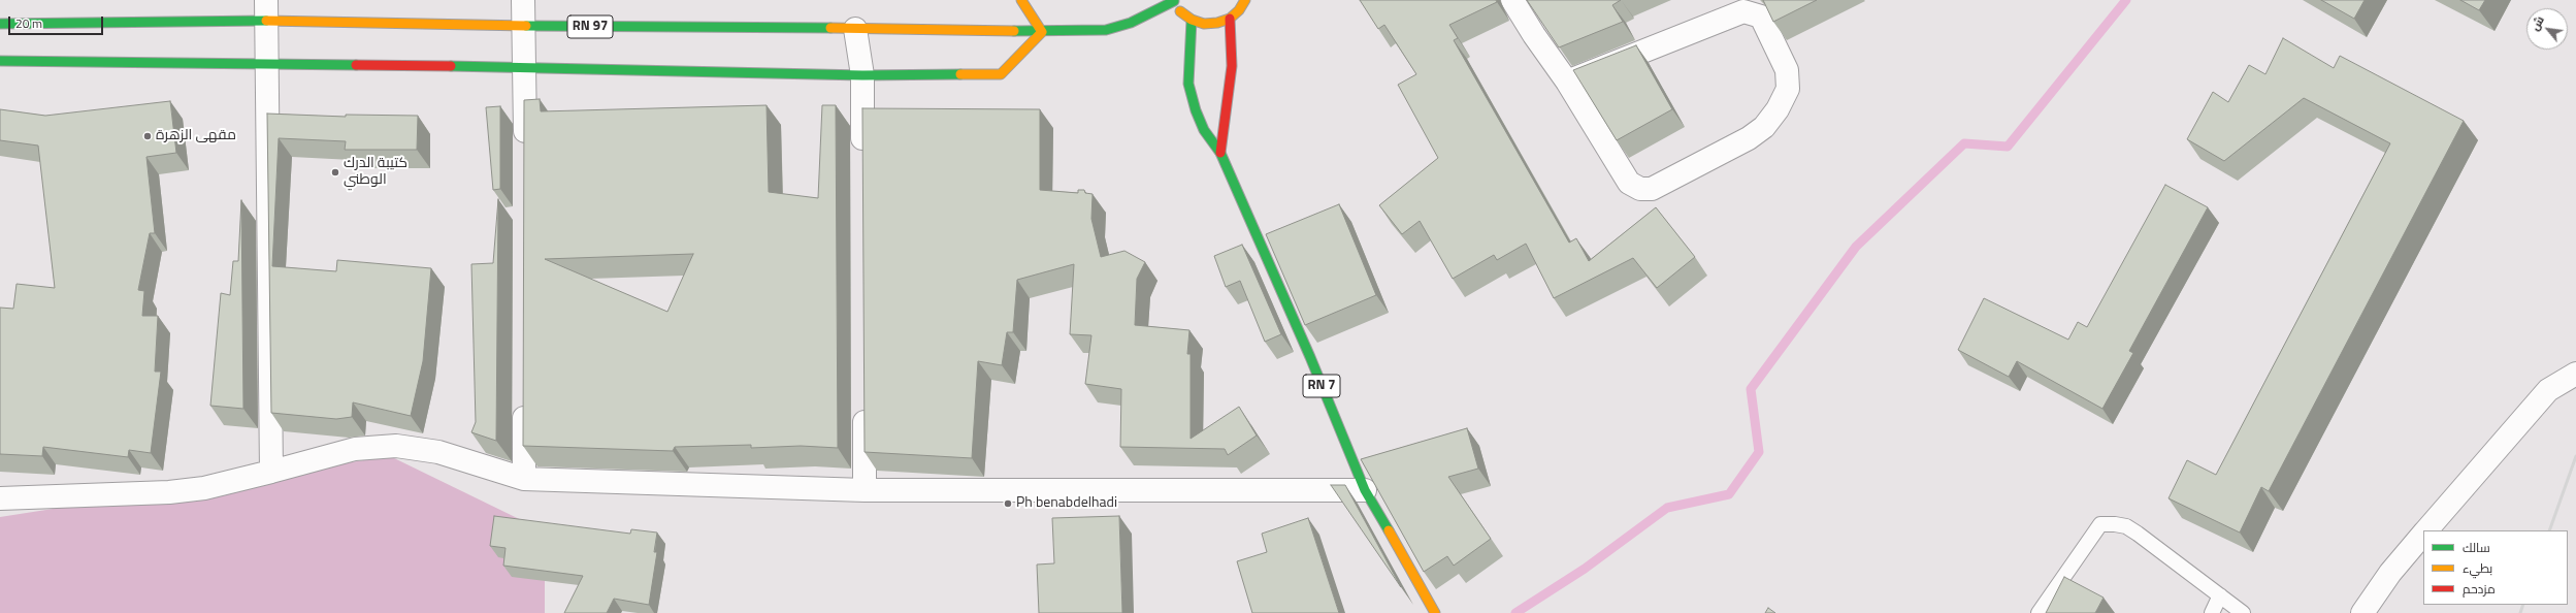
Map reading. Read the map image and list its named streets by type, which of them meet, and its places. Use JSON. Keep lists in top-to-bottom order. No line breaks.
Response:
{"streets":{"main road":["RN 97","RN 7"]},"places":["مقهى الزهرة","كتيبة الدرك الوطني","Ph benabdelhadi"],"legend":["سالك","بطيء","مزدحم"],"scale_bar":"20 m","north":"top left"}
